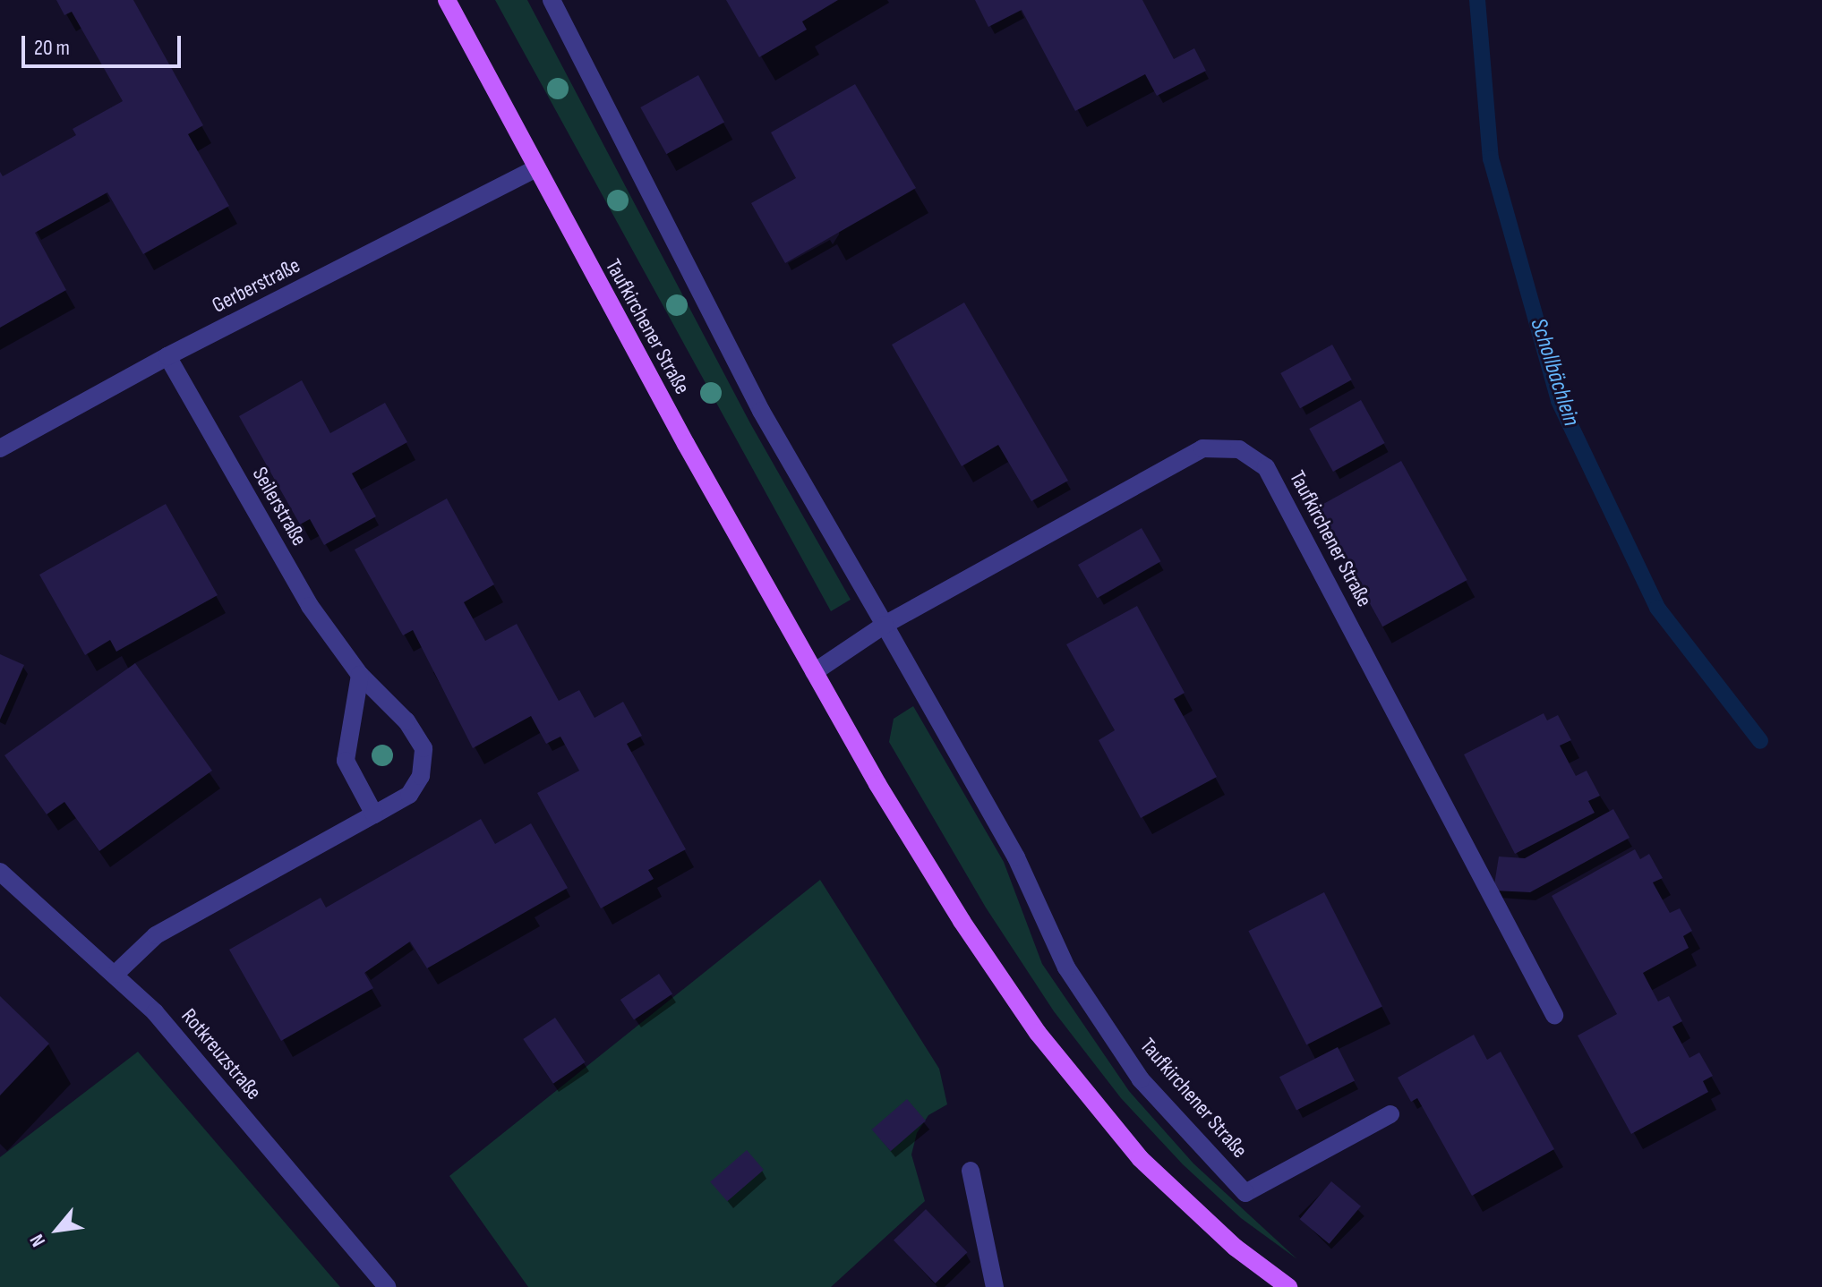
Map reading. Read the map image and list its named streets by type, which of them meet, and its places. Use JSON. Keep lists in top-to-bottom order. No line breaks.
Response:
{"streets":{"main road":["Taufkirchener Straße"],"street":["Gerberstraße","Seilerstraße","Rotkreuzstraße"]},"crossings":[["Gerberstraße","Taufkirchener Straße"],["Gerberstraße","Seilerstraße"],["Seilerstraße","Rotkreuzstraße"]],"water":["Schollbächlein"],"scale_bar":"20 m","north":"bottom left"}
